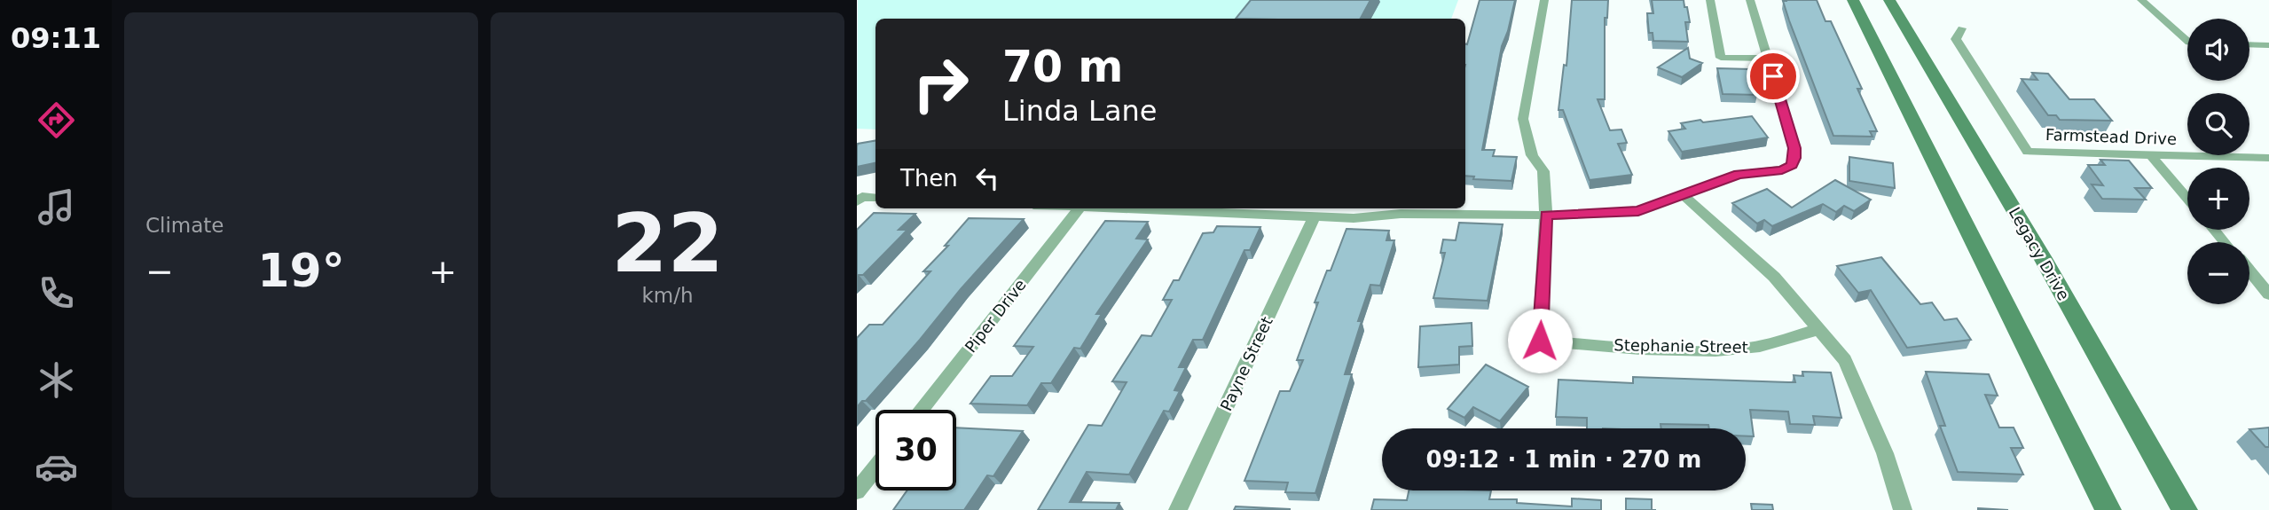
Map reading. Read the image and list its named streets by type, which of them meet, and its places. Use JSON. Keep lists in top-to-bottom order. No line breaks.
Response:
{"streets":{"main road":["Legacy Drive"],"street":["Farmstead Drive","Piper Drive","Stephanie Street","Payne Street"]},"page":{"tabs":"09:11","tile":["Climate",["22","km/h"]],"map_buttons":["+","−"],"turn":["70 m","Linda Lane"],"then":"Then","heat":["−","19°","+"],"limit":"30","trip":"09:12 · 1 min · 270 m"}}
